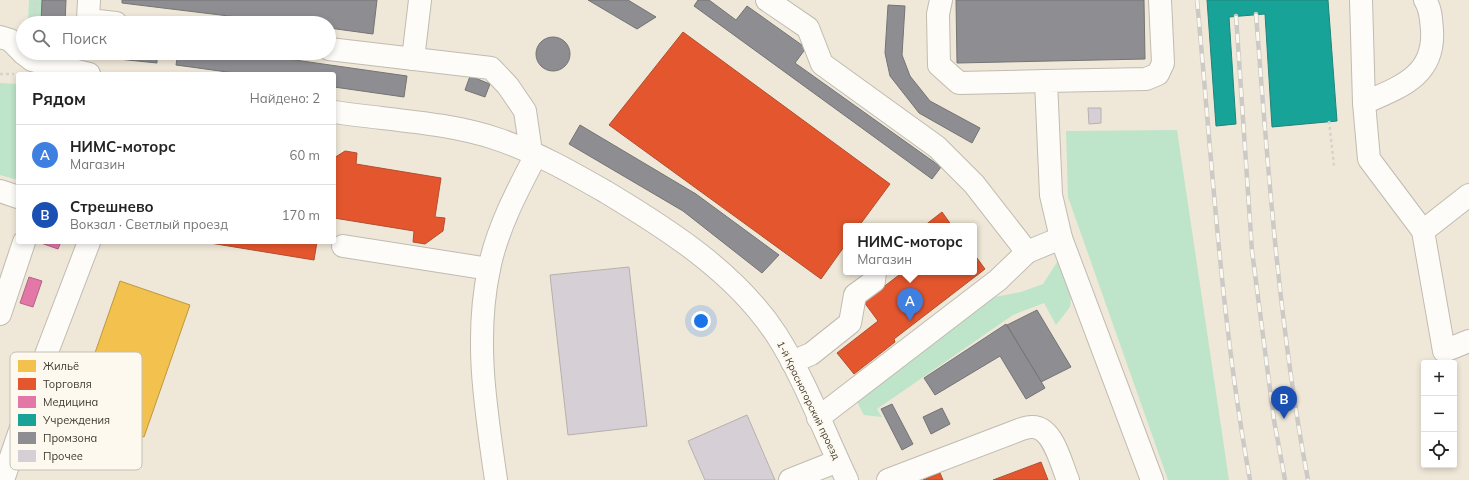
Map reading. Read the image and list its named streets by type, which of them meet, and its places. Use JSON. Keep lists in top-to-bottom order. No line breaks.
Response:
{"streets":{"street":["1-й Красногорский проезд"]},"legend":["Жильё","Торговля","Медицина","Учреждения","Промзона","Прочее"],"page":{"search":"Поиск","heading":["Рядом","Найдено: 2"],"list":[{"mark":"A","name":"НИМС-моторс","note":"Магазин","value":"60 m"},{"mark":"B","name":"Стрешнево","note":"Вокзал · Светлый проезд","value":"170 m"}],"popup":["НИМС-моторс","Магазин"],"pins":["A","B"],"map_buttons":["+","−"]}}
